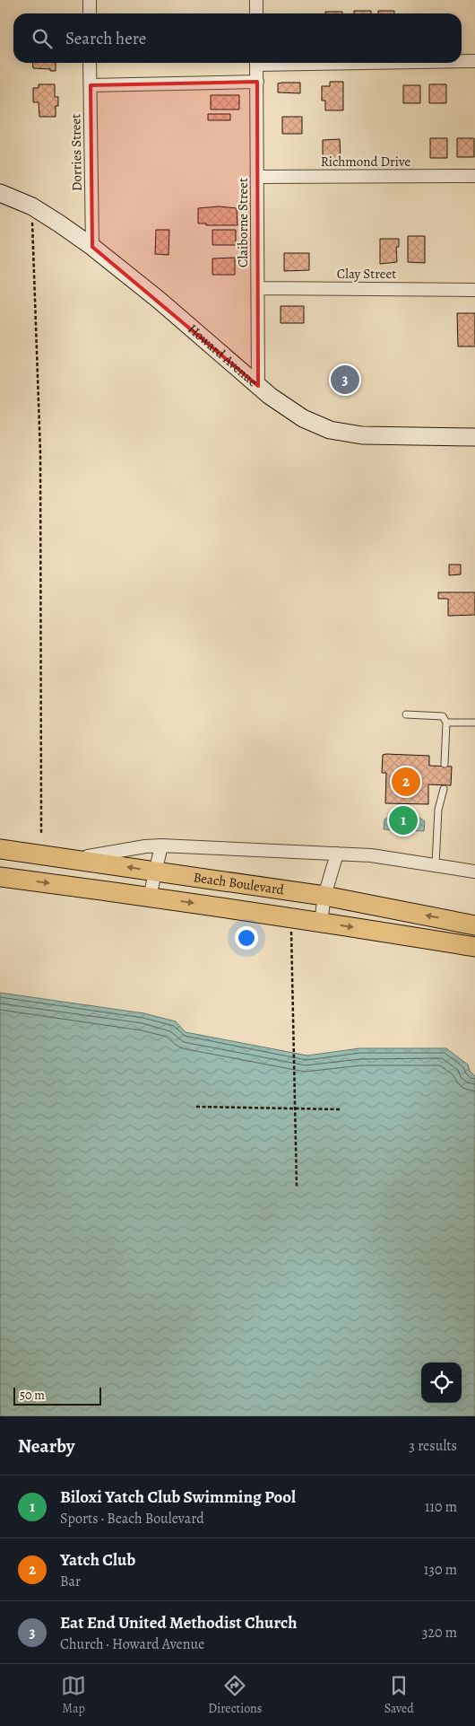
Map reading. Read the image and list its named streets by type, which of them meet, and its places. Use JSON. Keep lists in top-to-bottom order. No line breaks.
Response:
{"streets":{"main road":["Howard Avenue","Beach Boulevard"],"street":["Dorries Street","Richmond Drive","Claiborne Street","Clay Street"]},"crossings":[["Dorries Street","Howard Avenue"],["Richmond Drive","Claiborne Street"],["Claiborne Street","Clay Street"],["Claiborne Street","Howard Avenue"]],"scale_bar":"50 m","page":{"search":"Search here","pins":["3","2","1"],"scale":"50 m","heading":["Nearby","3 results"],"list":[{"mark":"1","name":"Biloxi Yatch Club Swimming Pool","note":"Sports · Beach Boulevard","value":"110 m"},{"mark":"2","name":"Yatch Club","note":"Bar","value":"130 m"},{"mark":"3","name":"Eat End United Methodist Church","note":"Church · Howard Avenue","value":"320 m"}],"nav":["Map","Directions","Saved"]}}
